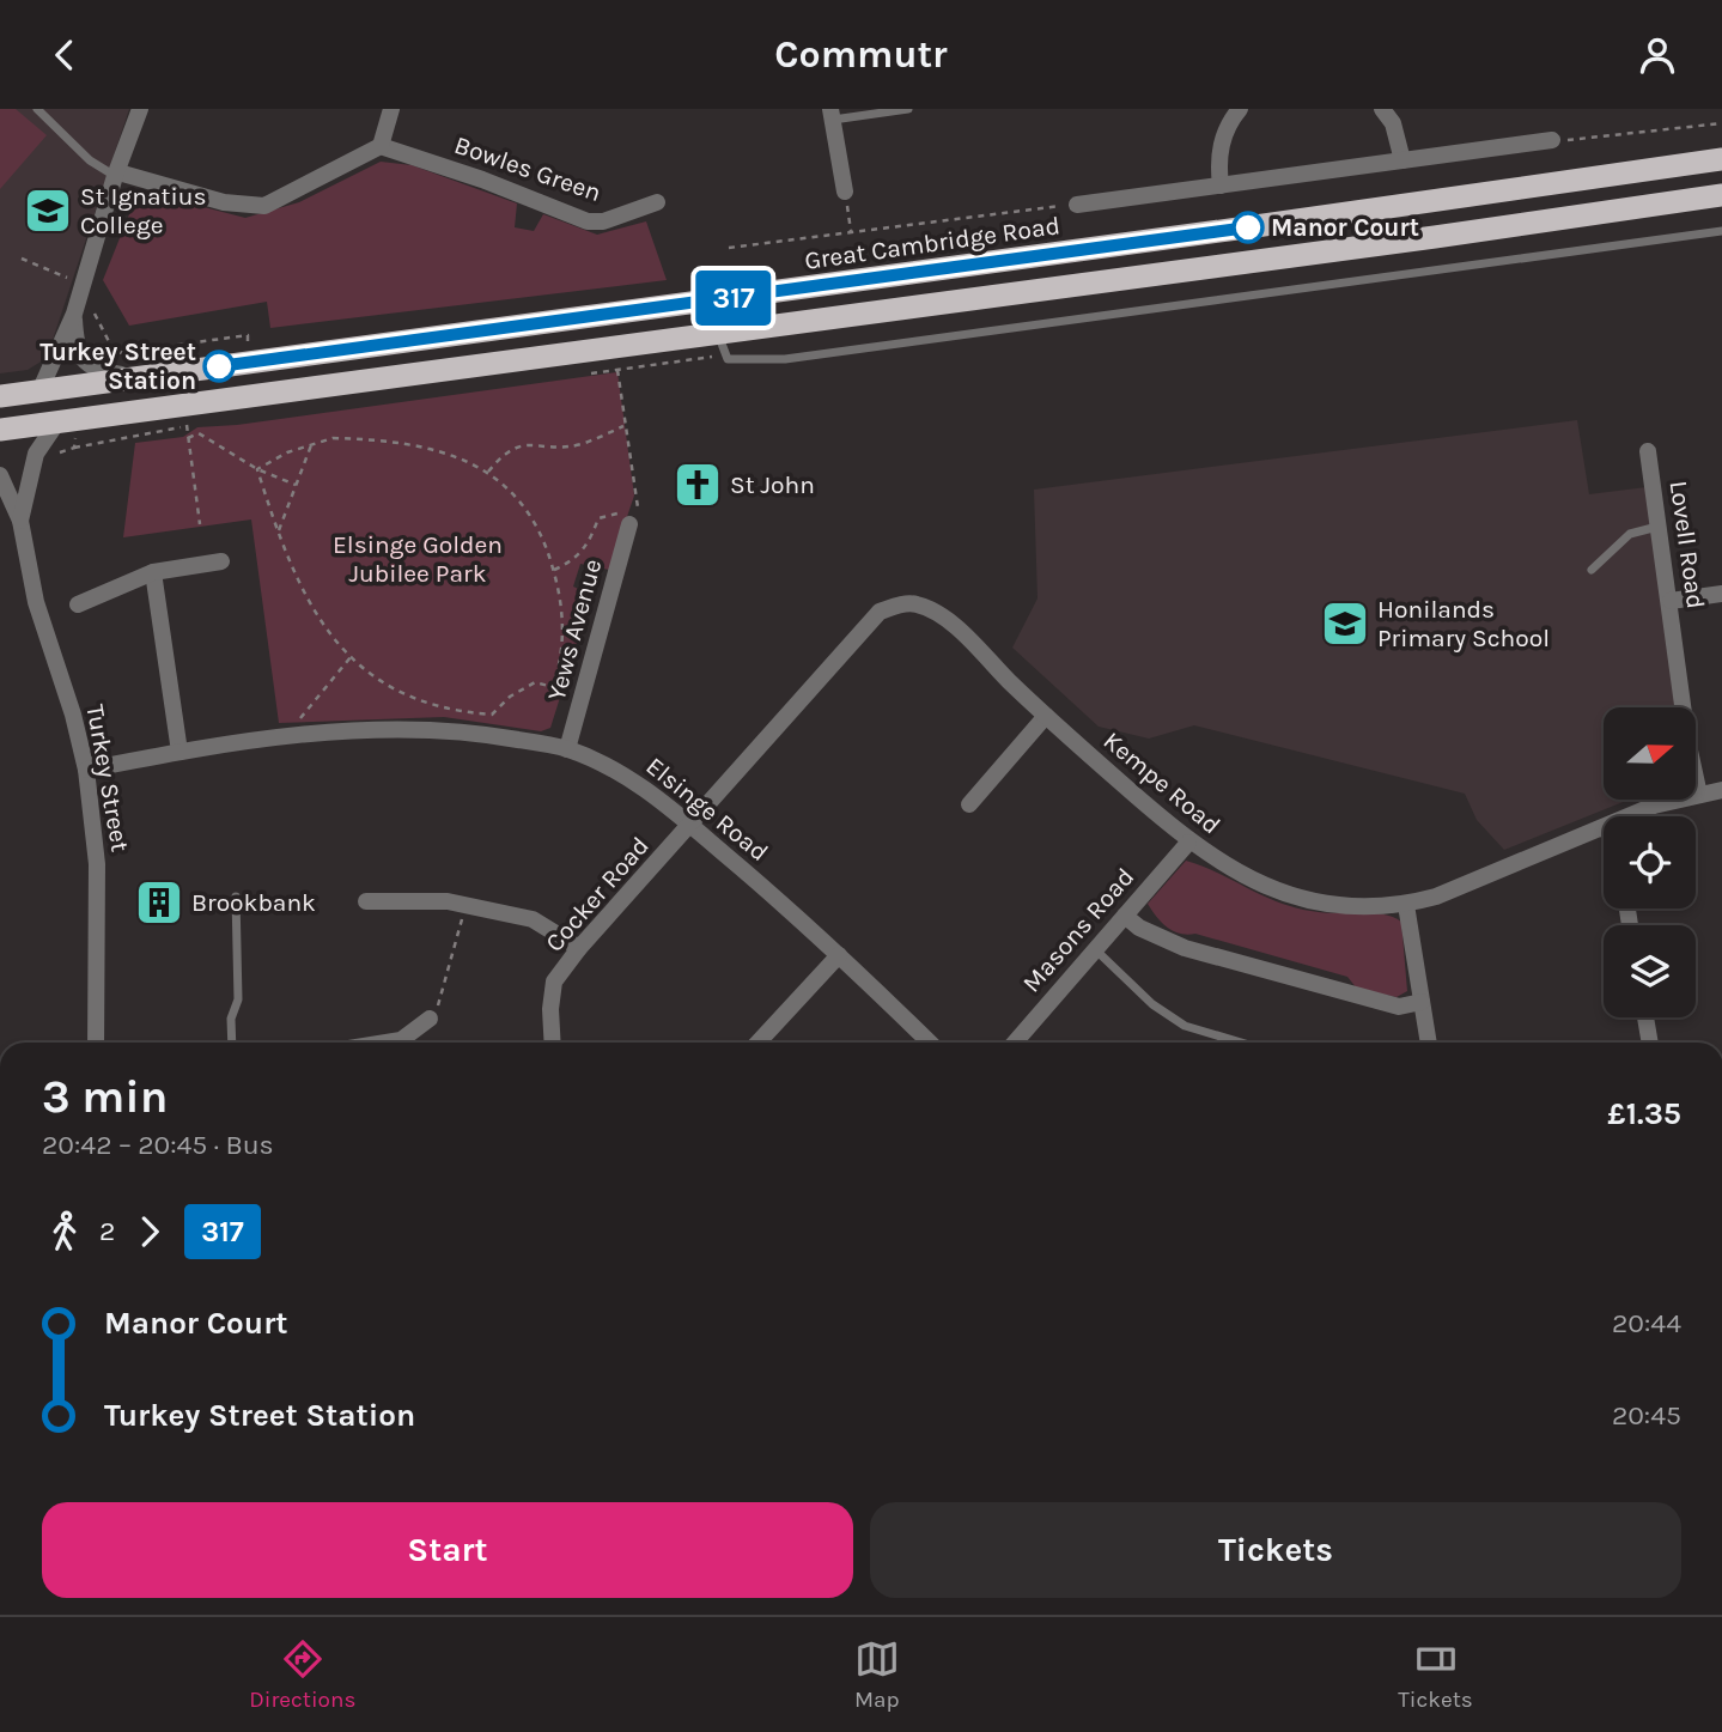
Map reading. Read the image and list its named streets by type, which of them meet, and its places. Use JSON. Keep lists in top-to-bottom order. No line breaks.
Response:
{"streets":{"highway":["Great Cambridge Road"],"street":["Bowles Green","Lovell Road","Yews Avenue","Turkey Street","Kempe Road","Elsinge Road","Cocker Road","Masons Road"]},"crossings":[["Lovell Road","Kempe Road"],["Yews Avenue","Elsinge Road"],["Turkey Street","Elsinge Road"],["Kempe Road","Elsinge Road"],["Kempe Road","Cocker Road"],["Kempe Road","Masons Road"],["Elsinge Road","Cocker Road"]],"parks":["Elsinge Golden Jubilee Park"],"places":{"school or university":["St Ignatius College","Honilands Primary School"],"other":["Manor Court","Turkey Street Station"],"church":["St John"],"building":["Brookbank"]},"lines":["bus line 317"],"north":"right","page":{"header":"Commutr","on_map":"317","heading":["3 min","20:42 – 20:45 · Bus","£1.35"],"legs":["2","317"],"list":[{"name":"Manor Court","value":"20:44"},{"name":"Turkey Street Station","value":"20:45"}],"buttons":["Start","Tickets"],"tabs":["Directions","Map","Tickets"]}}
